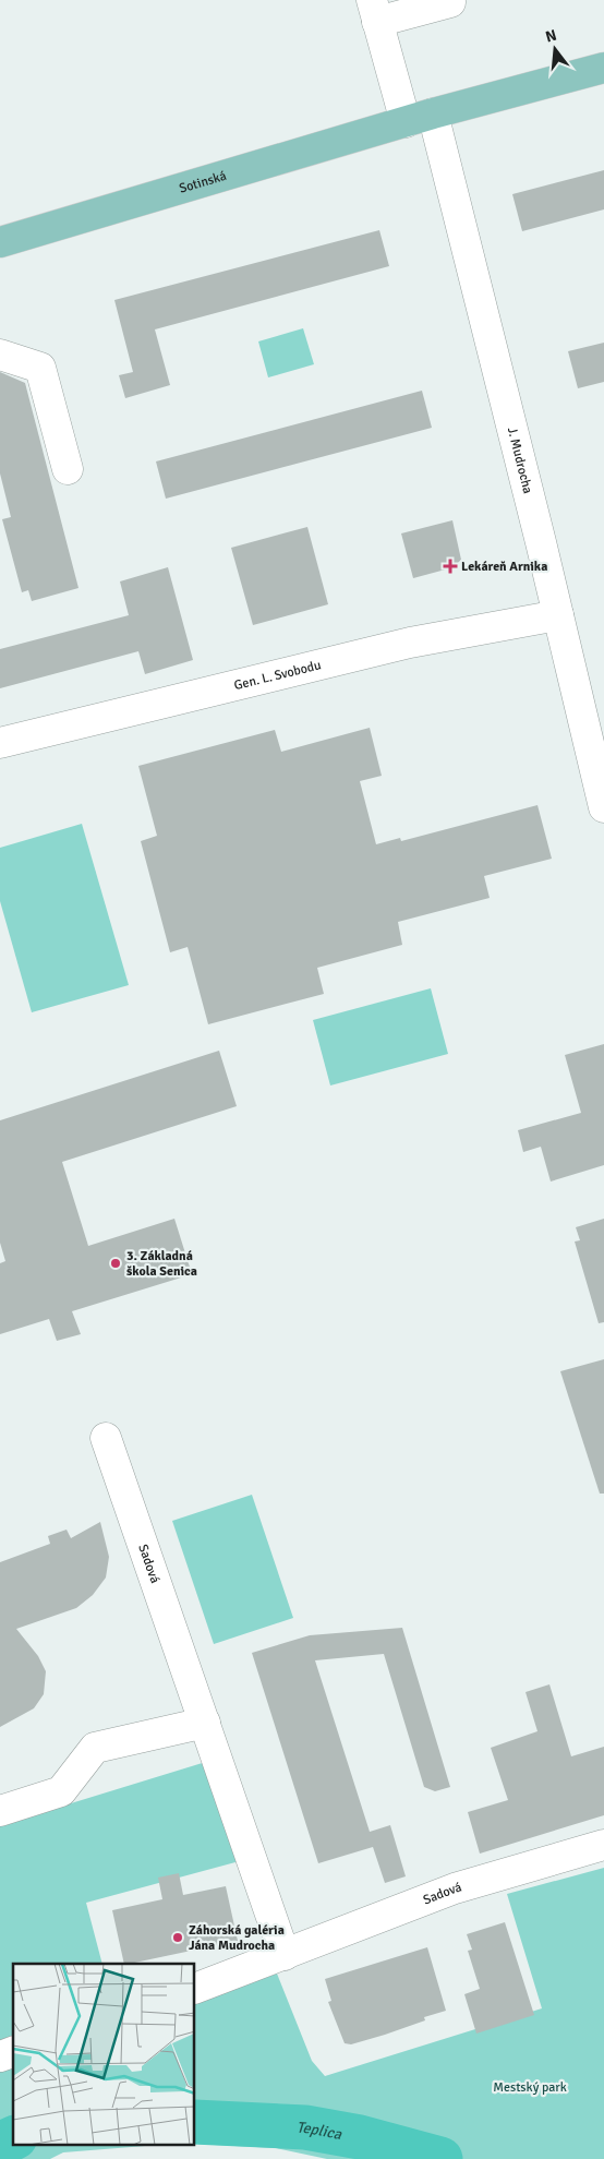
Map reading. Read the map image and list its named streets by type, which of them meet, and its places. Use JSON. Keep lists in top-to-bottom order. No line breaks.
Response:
{"streets":{"main road":["Sotinská"],"street":["J. Mudrocha","Gen. L. Svobodu","Sadová"]},"crossings":[["Sotinská","J. Mudrocha"],["J. Mudrocha","Gen. L. Svobodu"]],"water":["Teplica"],"parks":["Mestský park"],"places":{"health":["Lekáreň Arnika"],"other":["3. Základná škola Senica","Záhorská galéria Jána Mudrocha"]},"north":"top"}
